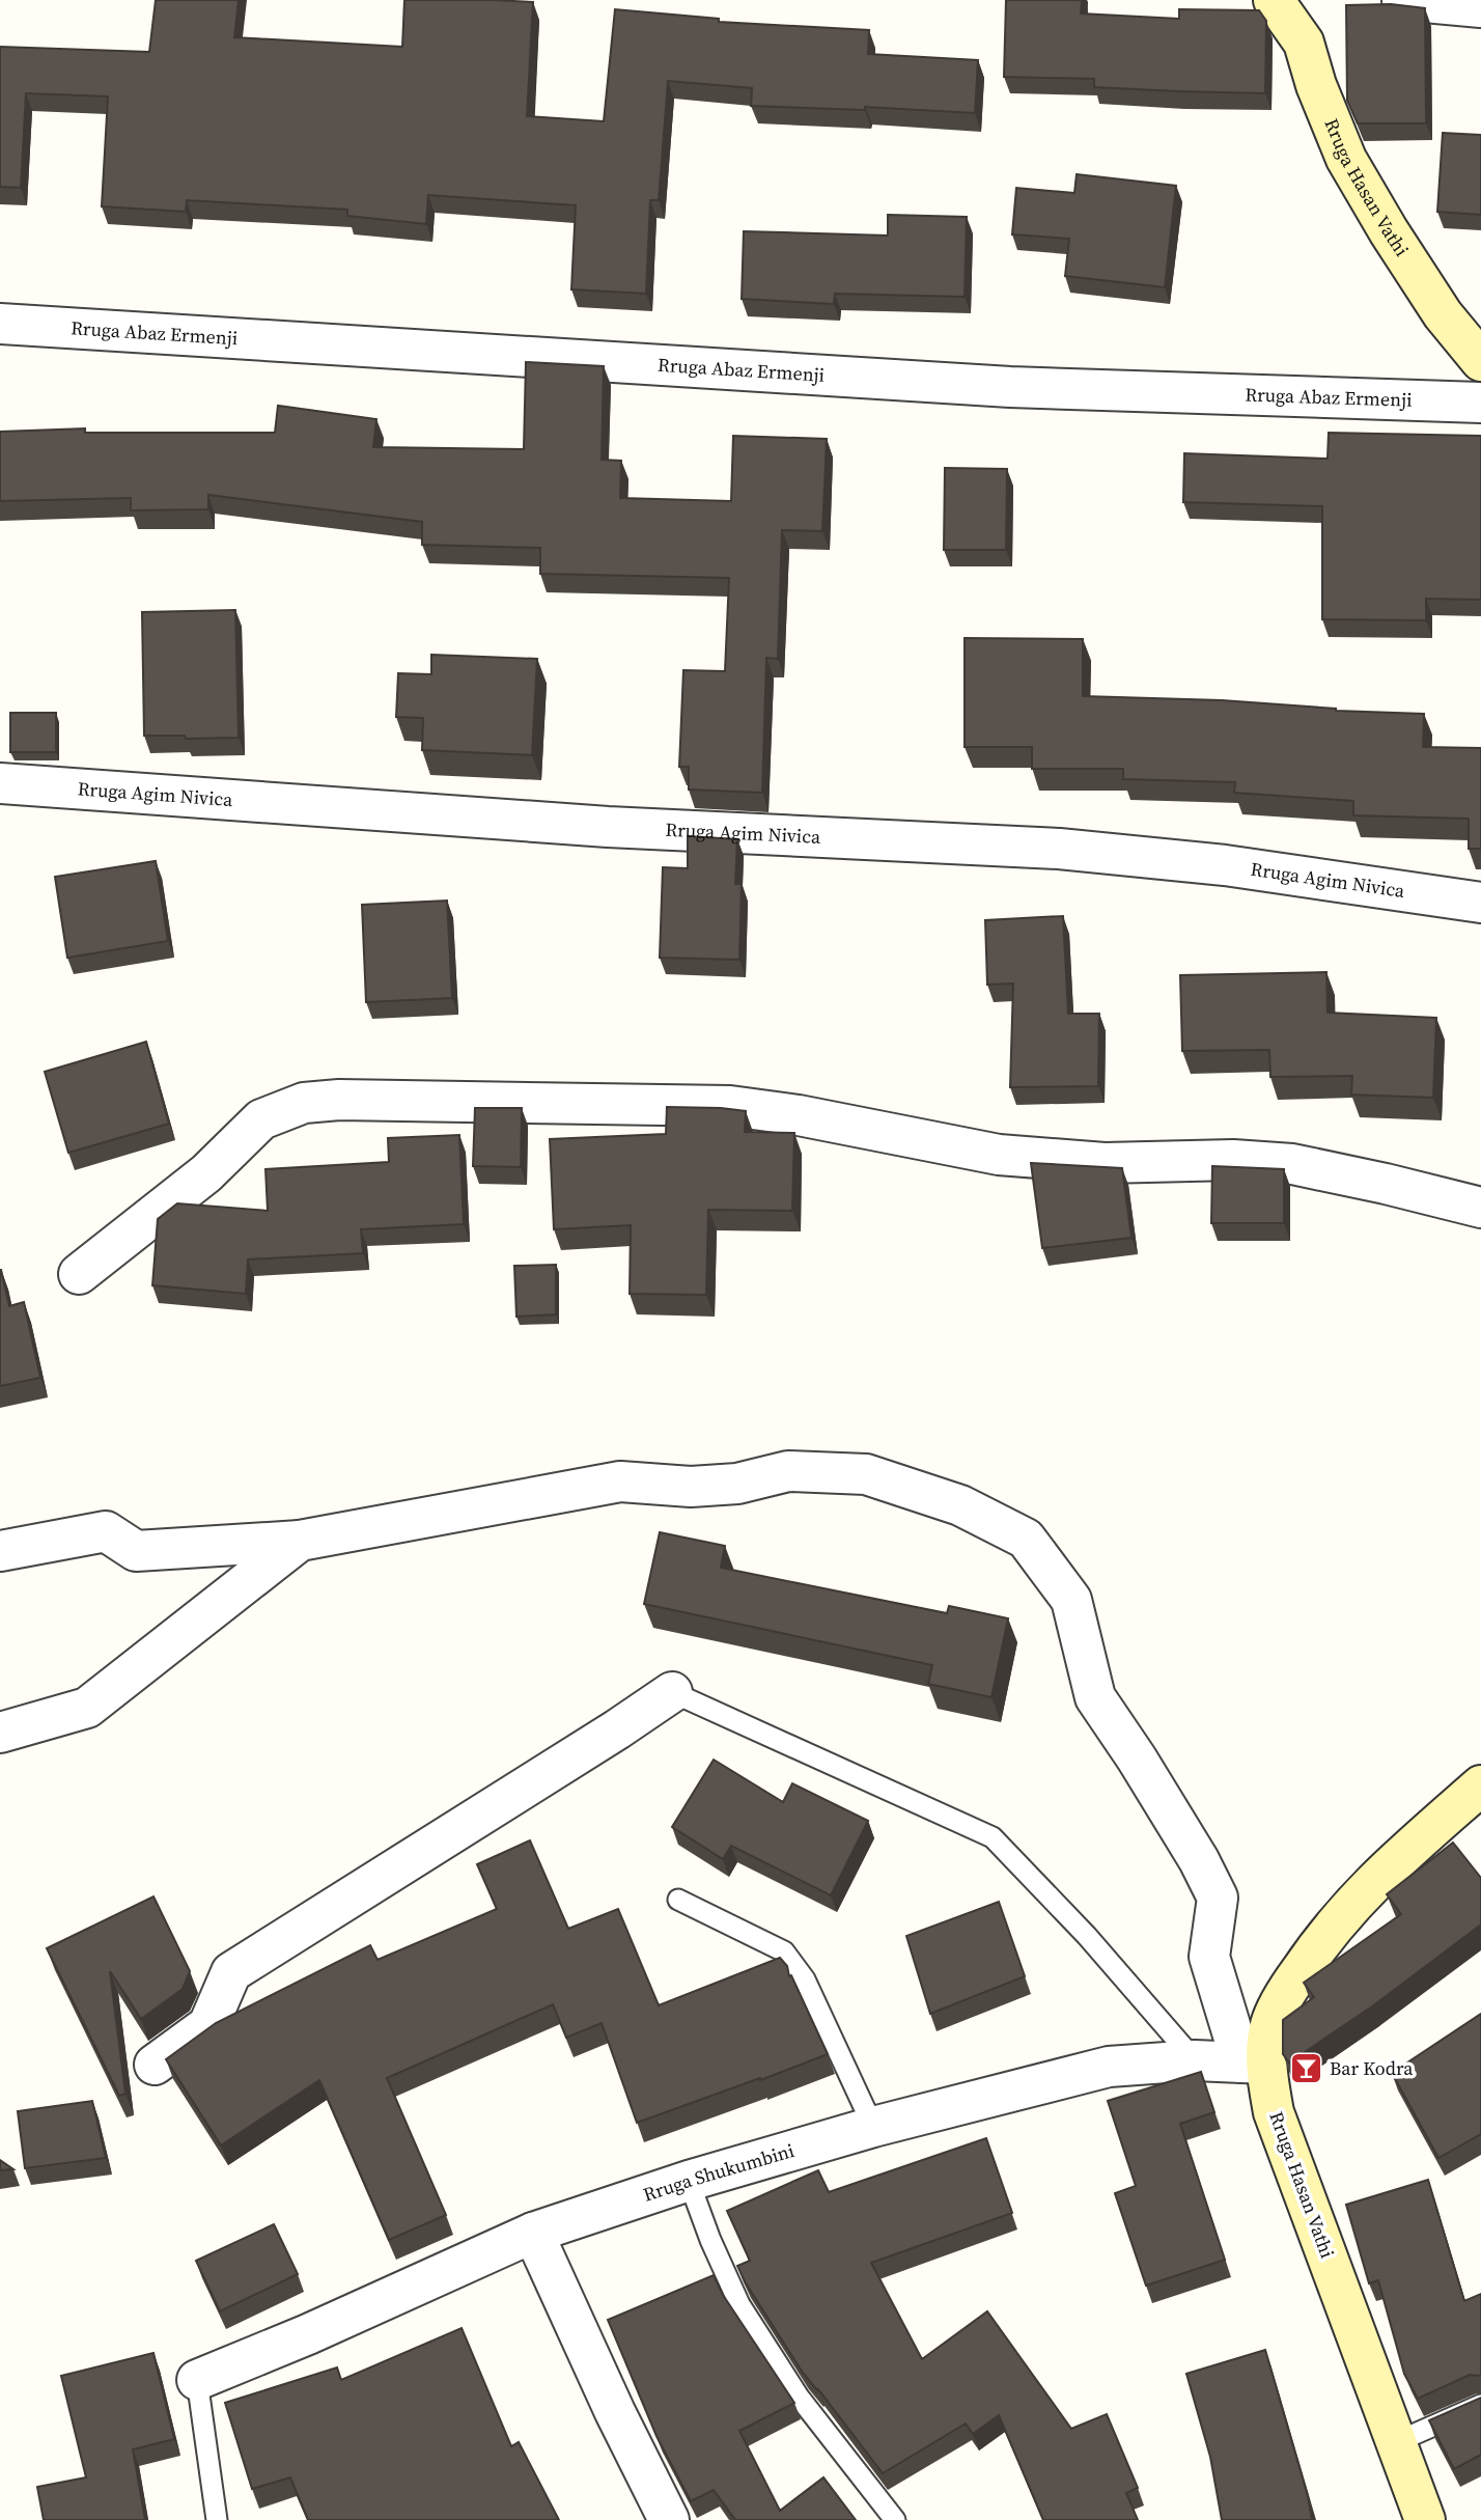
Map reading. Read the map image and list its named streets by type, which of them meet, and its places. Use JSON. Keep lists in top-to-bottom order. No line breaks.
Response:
{"streets":{"street":["Rruga Hasan Vathi","Rruga Abaz Ermenji","Rruga Agim Nivica","Rruga Shukumbini"]},"crossings":[["Rruga Hasan Vathi","Rruga Shukumbini"]],"places":{"bar":["Bar Kodra"]}}
